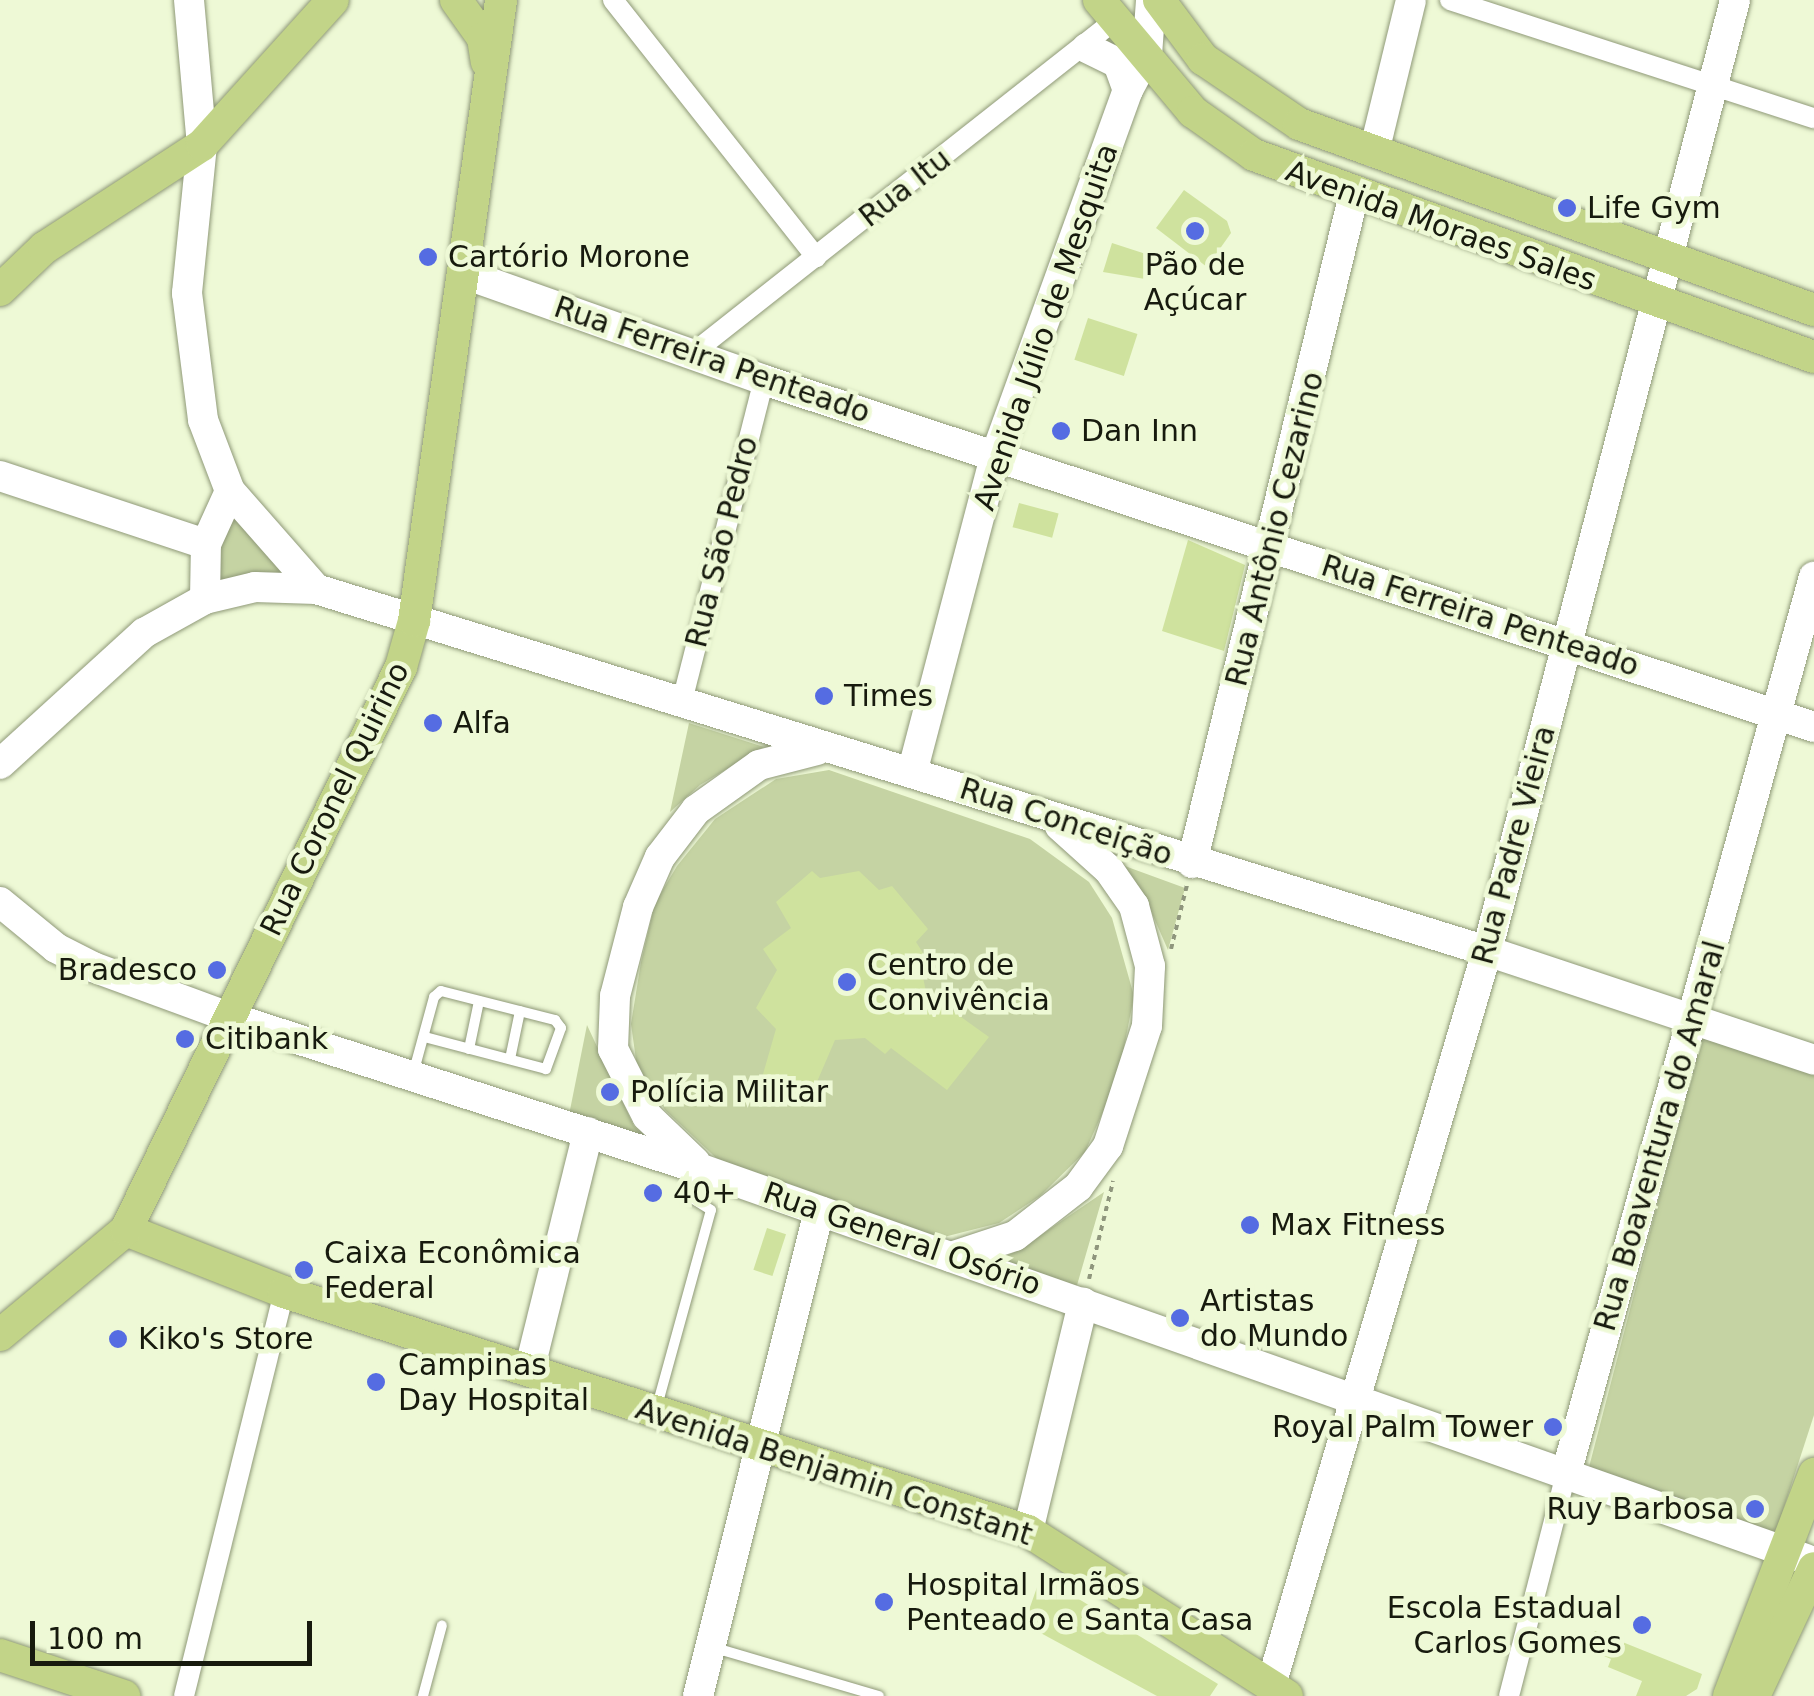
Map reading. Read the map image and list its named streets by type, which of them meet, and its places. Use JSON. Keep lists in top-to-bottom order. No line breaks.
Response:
{"streets":{"main road":["Avenida Moraes Sales","Avenida Júlio de Mesquita","Rua Ferreira Penteado","Rua Antônio Cezarino","Rua Coronel Quirino","Rua Conceição","Rua Padre Vieira","Rua Boaventura do Amaral","Rua General Osório","Avenida Benjamin Constant"],"street":["Rua Itu","Rua São Pedro"]},"crossings":[["Rua Itu","Avenida Moraes Sales"],["Rua Itu","Rua Ferreira Penteado"],["Avenida Moraes Sales","Avenida Júlio de Mesquita"],["Avenida Moraes Sales","Rua Antônio Cezarino"],["Avenida Moraes Sales","Rua Padre Vieira"],["Avenida Júlio de Mesquita","Rua Ferreira Penteado"],["Avenida Júlio de Mesquita","Rua Conceição"],["Rua Ferreira Penteado","Rua Antônio Cezarino"],["Rua Ferreira Penteado","Rua São Pedro"],["Rua Ferreira Penteado","Rua Coronel Quirino"],["Rua Ferreira Penteado","Rua Padre Vieira"],["Rua Ferreira Penteado","Rua Boaventura do Amaral"],["Rua Antônio Cezarino","Rua Conceição"],["Rua São Pedro","Rua Conceição"],["Rua Coronel Quirino","Rua Conceição"],["Rua Coronel Quirino","Rua General Osório"],["Rua Coronel Quirino","Avenida Benjamin Constant"],["Rua Conceição","Rua Padre Vieira"],["Rua Conceição","Rua Boaventura do Amaral"],["Rua Padre Vieira","Rua General Osório"],["Rua Padre Vieira","Avenida Benjamin Constant"],["Rua Boaventura do Amaral","Rua General Osório"]],"places":["Life Gym","Pão de Açúcar","Cartório Morone","Dan Inn","Times","Alfa","Bradesco","Centro de Convivência","Citibank","Polícia Militar","40+","Max Fitness","Caixa Econômica Federal","Artistas do Mundo","Kiko's Store","Campinas Day Hospital","Royal Palm Tower","Ruy Barbosa","Hospital Irmãos Penteado e Santa Casa","Escola Estadual Carlos Gomes"],"scale_bar":"100 m"}
